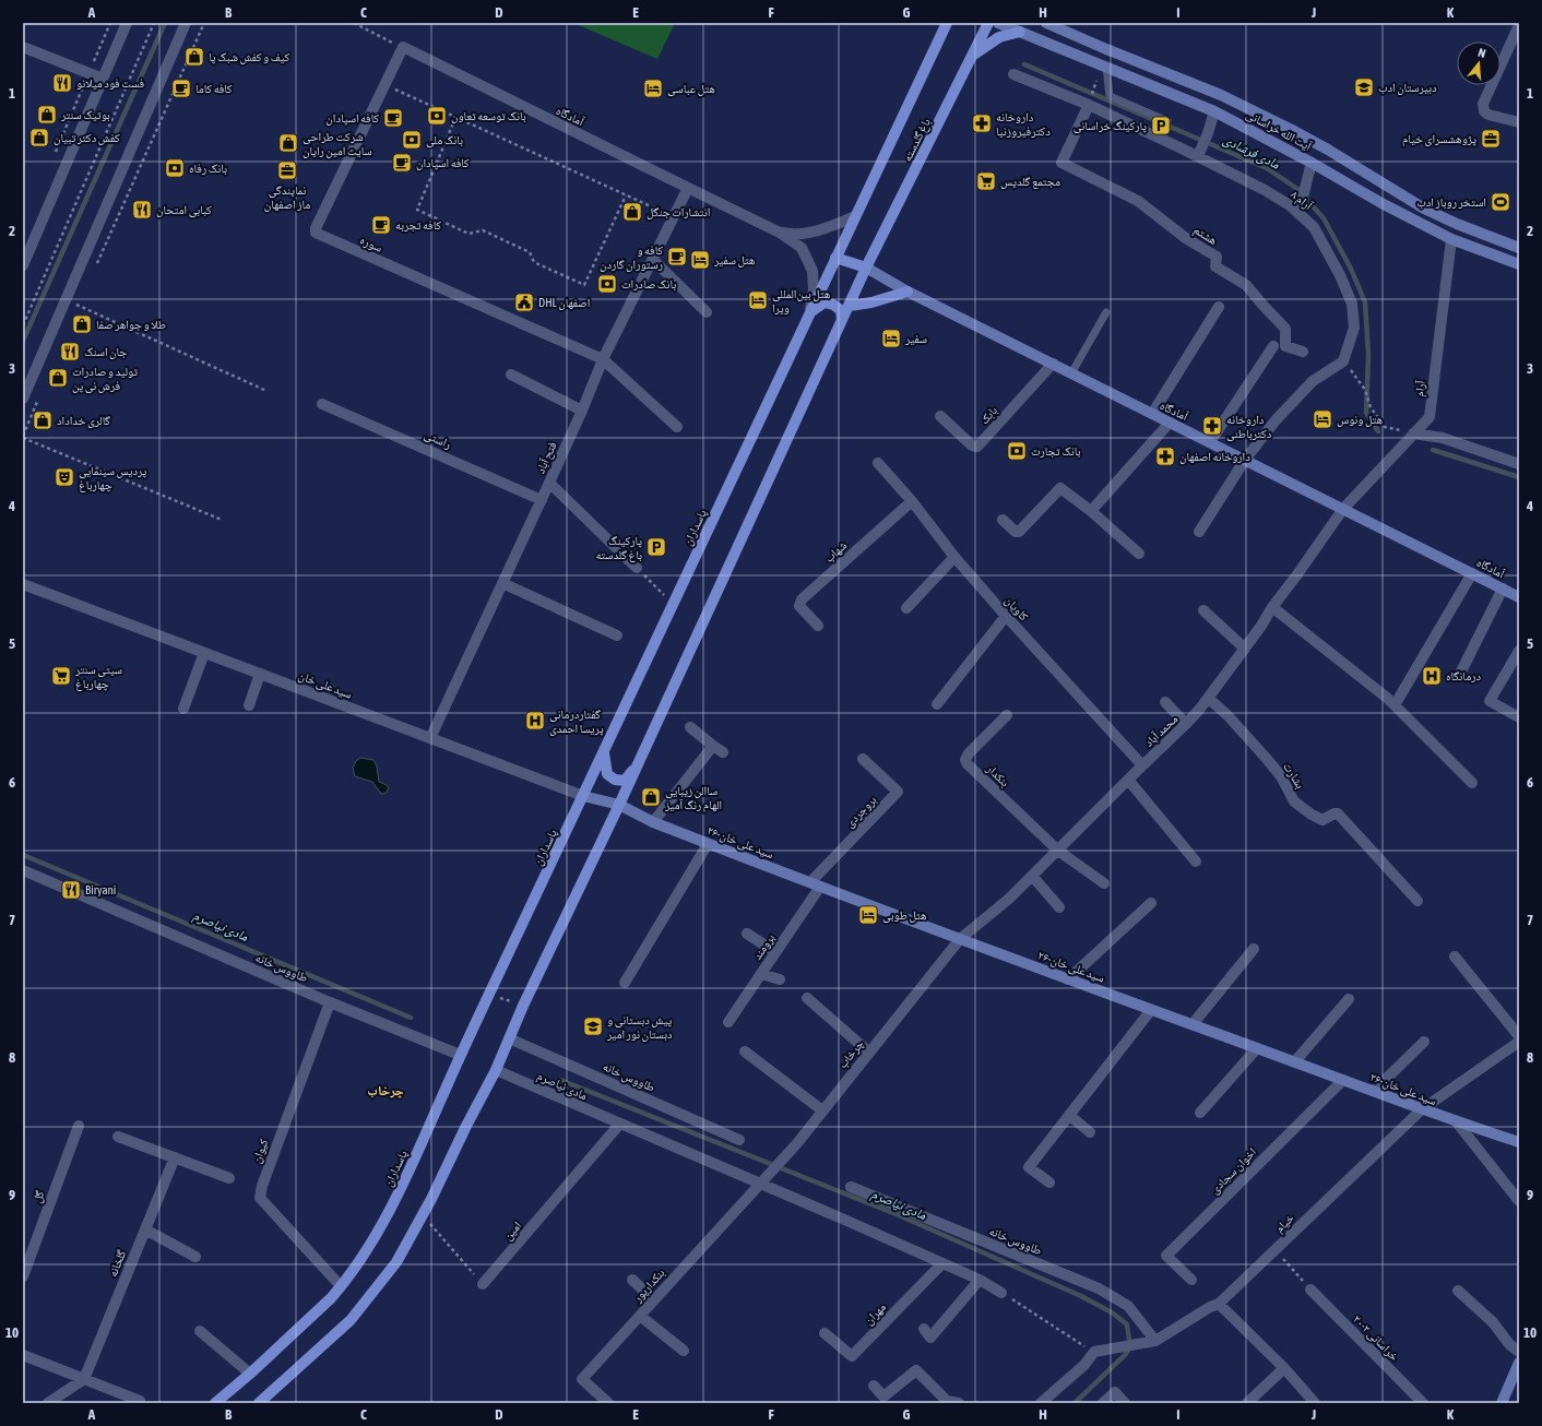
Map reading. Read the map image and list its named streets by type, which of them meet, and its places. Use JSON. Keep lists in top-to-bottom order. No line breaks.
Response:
{"streets":{"main road":["آمادگاه","آیت الله خراسانی","باغ گلدسته","پاسداران","سید علی خان","۲۶-سید علی خان"],"street":["۸ آرام","هشتم","سوره","آرام","بابک","راستی","فتح آباد","شهاب","کاویان","محمد آباد","بنکدار","بشارت","بروجردی","برومند","طاووس خانه","چرخاب","مادی نیاصرم","کیوان","اخوان سجادی","گل","خیام","امین","گلخانه","بنکدارپور","مهران","۲۰-خراسانی ۲"]},"crossings":[["آمادگاه","باغ گلدسته"],["آمادگاه","سوره"],["آمادگاه","آرام"],["آمادگاه","بابک"],["آمادگاه","فتح آباد"],["آمادگاه","پاسداران"],["آمادگاه","محمد آباد"],["آیت الله خراسانی","آرام"],["باغ گلدسته","پاسداران"],["۸ آرام","هشتم"],["سوره","فتح آباد"],["آرام","محمد آباد"],["راستی","فتح آباد"],["فتح آباد","سید علی خان"],["پاسداران","سید علی خان"],["پاسداران","طاووس خانه"],["پاسداران","کیوان"],["شهاب","کاویان"],["کاویان","محمد آباد"],["سید علی خان","۲۶-سید علی خان"],["محمد آباد","بنکدار"],["محمد آباد","بشارت"],["محمد آباد","۲۶-سید علی خان"],["محمد آباد","چرخاب"],["بروجردی","۲۶-سید علی خان"],["بروجردی","برومند"],["۲۶-سید علی خان","برومند"],["۲۶-سید علی خان","چرخاب"],["۲۶-سید علی خان","اخوان سجادی"],["۲۶-سید علی خان","خیام"],["طاووس خانه","کیوان"],["طاووس خانه","خیام"],["چرخاب","مادی نیاصرم"],["چرخاب","بنکدارپور"],["مادی نیاصرم","امین"],["مادی نیاصرم","بنکدارپور"],["مادی نیاصرم","مهران"]],"districts":["چرخاب"],"water":["مادی فرشادی","مادی نیاصرم"],"places":{"shop":["کیف و کفش شبک پا","بوتیک سنتر","کفش دکتر تبیان","شرکت طراحی سایت امین رایان","انتشارات جنگل","طلا و جواهر صفا","تولید و صادرات فرش نی پن","گالری خداداد","ساالن زیبایی الهام رنگ آمیز"],"restaurant":["فست فود میلانو","کبابی امتحان","جان اسنک","Biryani"],"school or university":["دبیرستان ادب","پیش دبستانی و دبستان نور امیر"],"cafe":["کافه کاما","كافه اسپادان","کافه اسپادان","کافه تجربه","کافه و رستوران گاردن"],"hotel":["هتل عباسی","هتل سفیر","هتل بین‌المللی ویرا","سفیر","هتل ونوس","هتل طوبی"],"bank":["بانک توسعه تعاون","بانک ملی","بانک رفاه","بانک صادرات","بانک تجارت"],"pharmacy":["داروخانه دکترفیروزنیا","داروخانه دکترباطنی","داروخانه اصفهان"],"parking":["پارکینگ خراسانی","پارکینگ باغ گلدسته"],"office":["پژوهشسرای خیام","نمایندگی ماز اصفهان"],"supermarket":["مجتمع گلدیس","سیتی سنتر چهارباغ"],"sports":["استخر روباز ادب"],"public building":["DHL اصفهان"],"theatre":["پردیس سینمایی چهارباغ"],"hospital":["درمانگاه","گفتاردرمانی پریسا احمدی"]},"north":"top","grid":{"columns":["A","B","C","D","E","F","G","H","I","J","K"],"rows":["1","2","3","4","5","6","7","8","9","10"]}}
